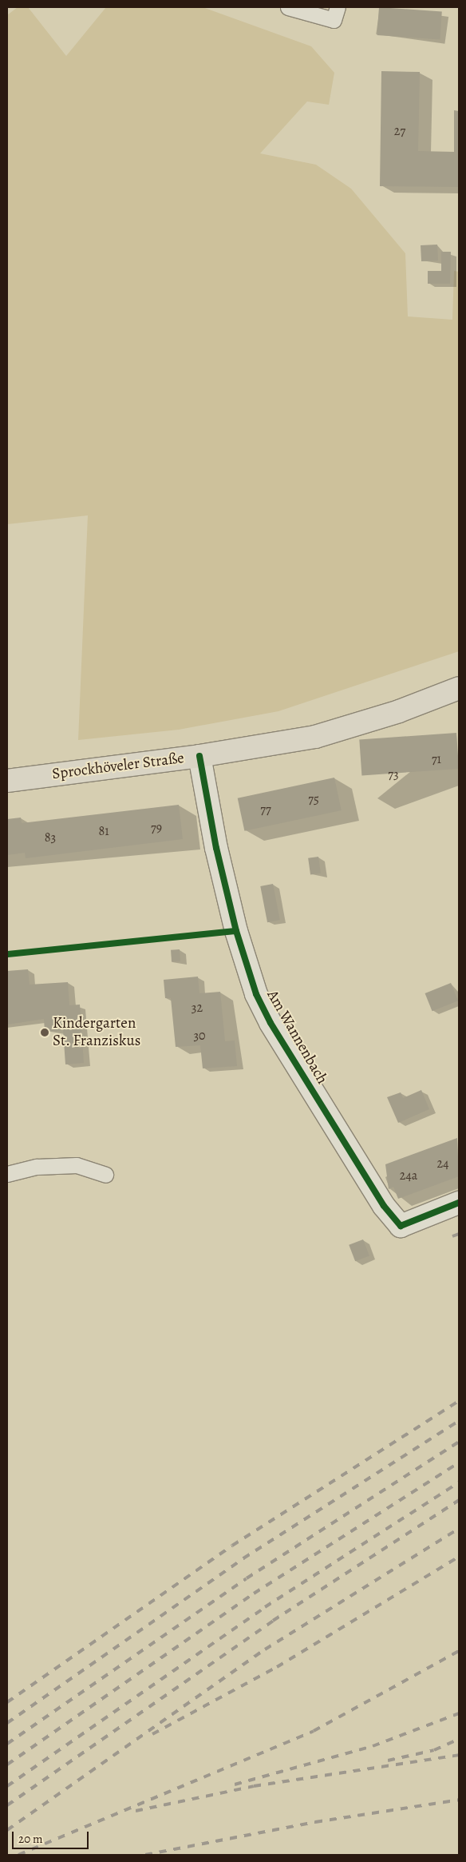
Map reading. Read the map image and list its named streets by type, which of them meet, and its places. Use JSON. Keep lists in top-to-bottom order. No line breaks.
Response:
{"streets":{"main road":["Sprockhöveler Straße"],"street":["Am Wannenbach"]},"crossings":[["Sprockhöveler Straße","Am Wannenbach"]],"places":["Kindergarten St. Franziskus"],"house_numbers":["27","71","73","75","77","79","81","83","32","30","24","24a"],"scale_bar":"20 m"}
